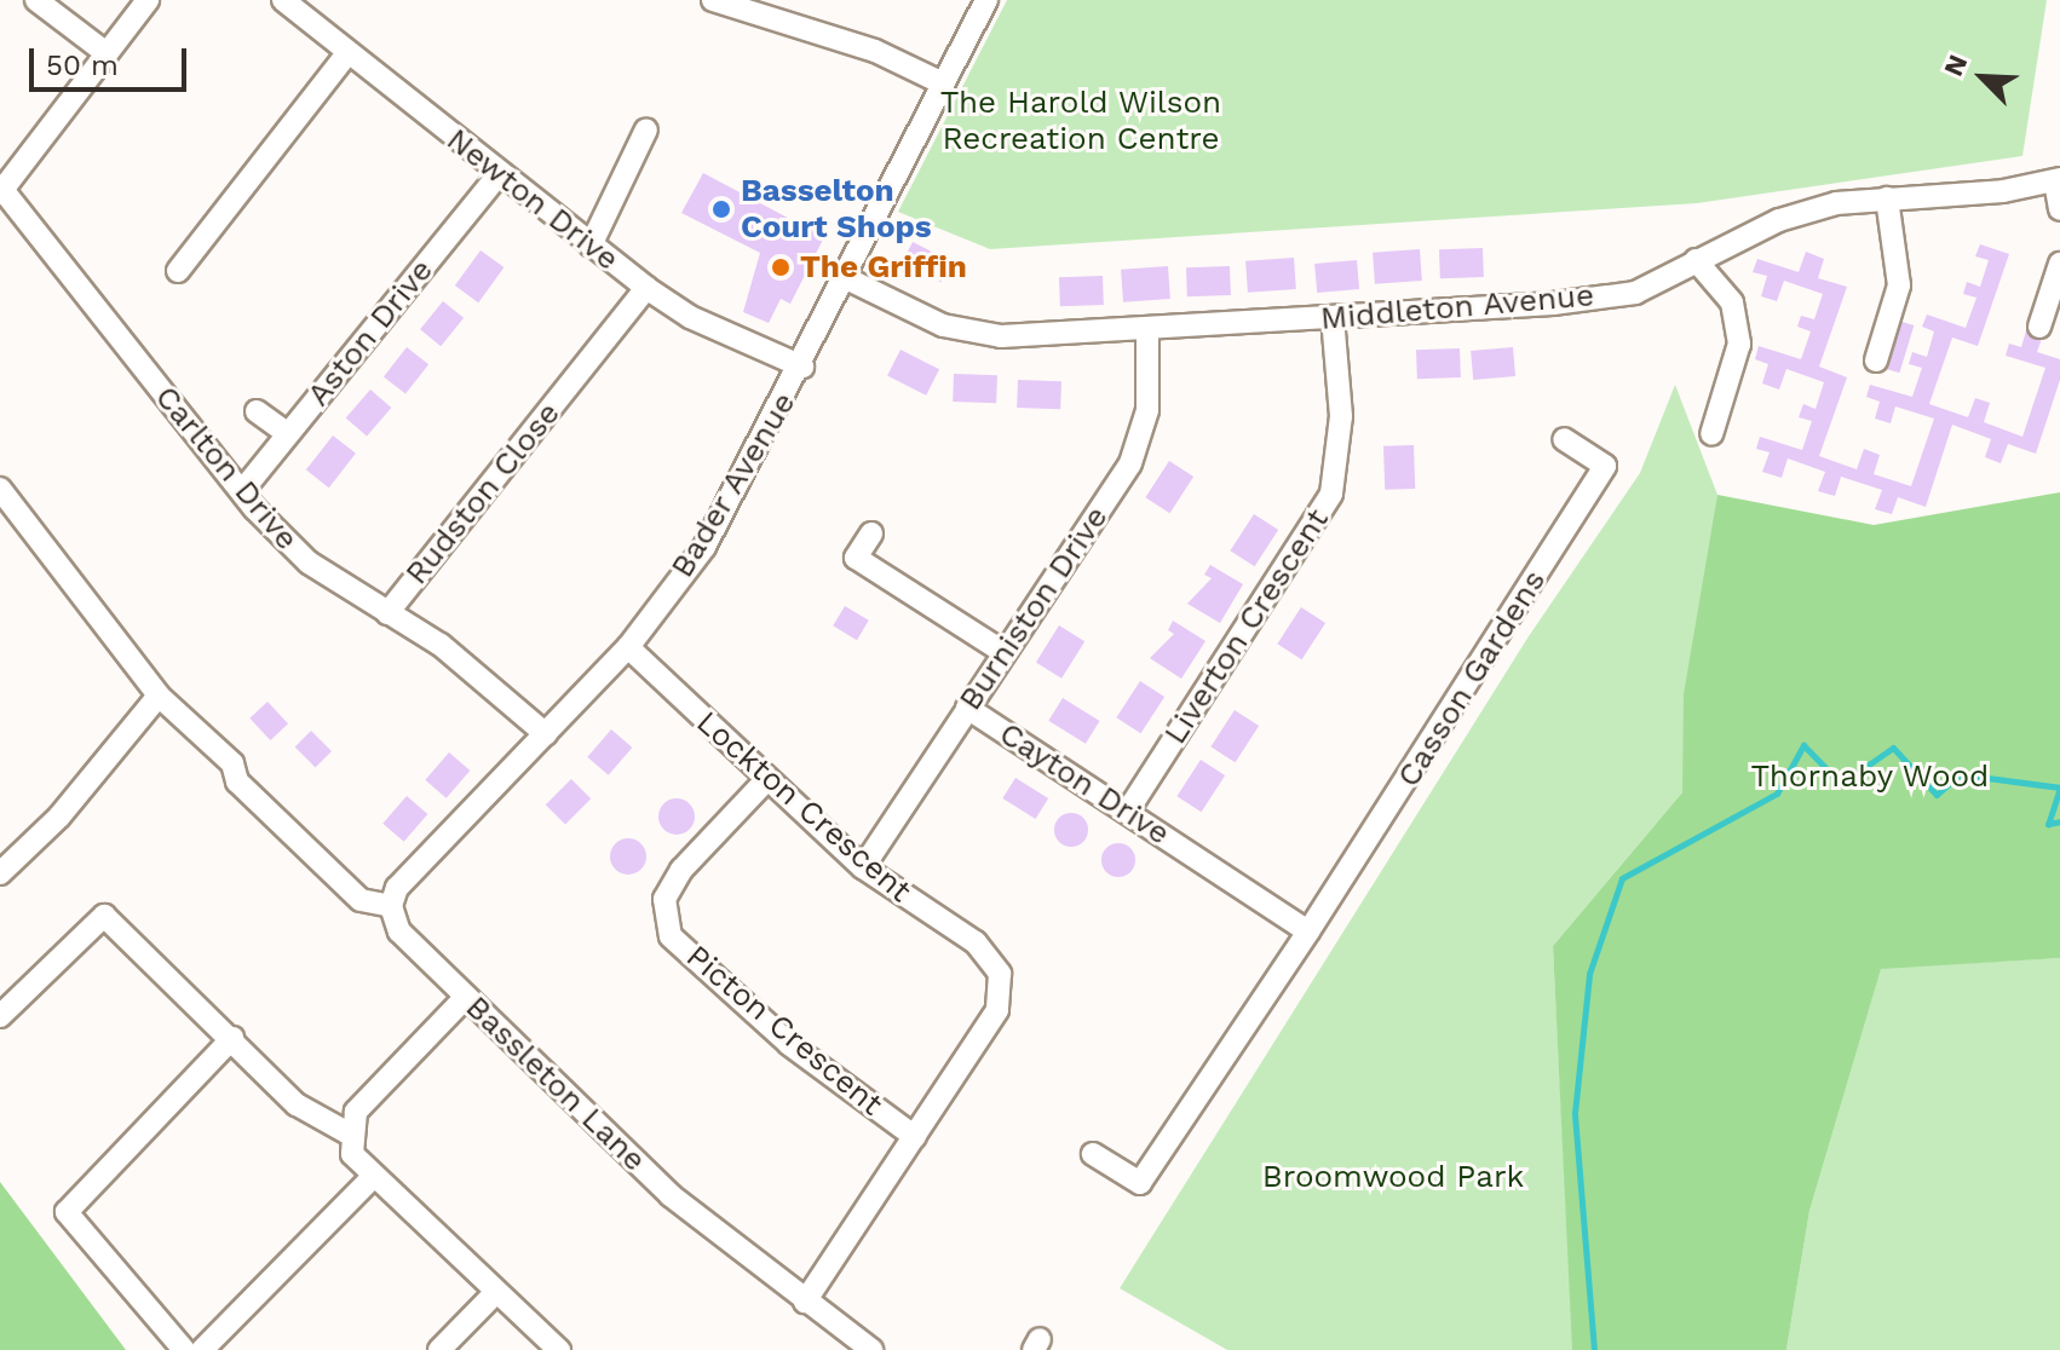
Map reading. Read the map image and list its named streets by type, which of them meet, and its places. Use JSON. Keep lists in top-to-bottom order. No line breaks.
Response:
{"streets":{"street":["Newton Drive","Middleton Avenue","Aston Drive","Carlton Drive","Bader Avenue","Rudston Close","Burniston Drive","Liverton Crescent","Casson Gardens","Cayton Drive","Lockton Crescent","Picton Crescent","Bassleton Lane"]},"crossings":[["Newton Drive","Aston Drive"],["Newton Drive","Bader Avenue"],["Newton Drive","Rudston Close"],["Middleton Avenue","Bader Avenue"],["Middleton Avenue","Burniston Drive"],["Middleton Avenue","Liverton Crescent"],["Aston Drive","Carlton Drive"],["Carlton Drive","Bader Avenue"],["Carlton Drive","Rudston Close"],["Bader Avenue","Lockton Crescent"],["Bader Avenue","Bassleton Lane"],["Burniston Drive","Cayton Drive"],["Burniston Drive","Lockton Crescent"],["Liverton Crescent","Cayton Drive"],["Casson Gardens","Cayton Drive"],["Lockton Crescent","Picton Crescent"],["Lockton Crescent","Bassleton Lane"]],"parks":["The Harold Wilson Recreation Centre","Thornaby Wood","Broomwood Park"],"places":["Basselton Court Shops","The Griffin"],"scale_bar":"50 m","north":"top left"}
